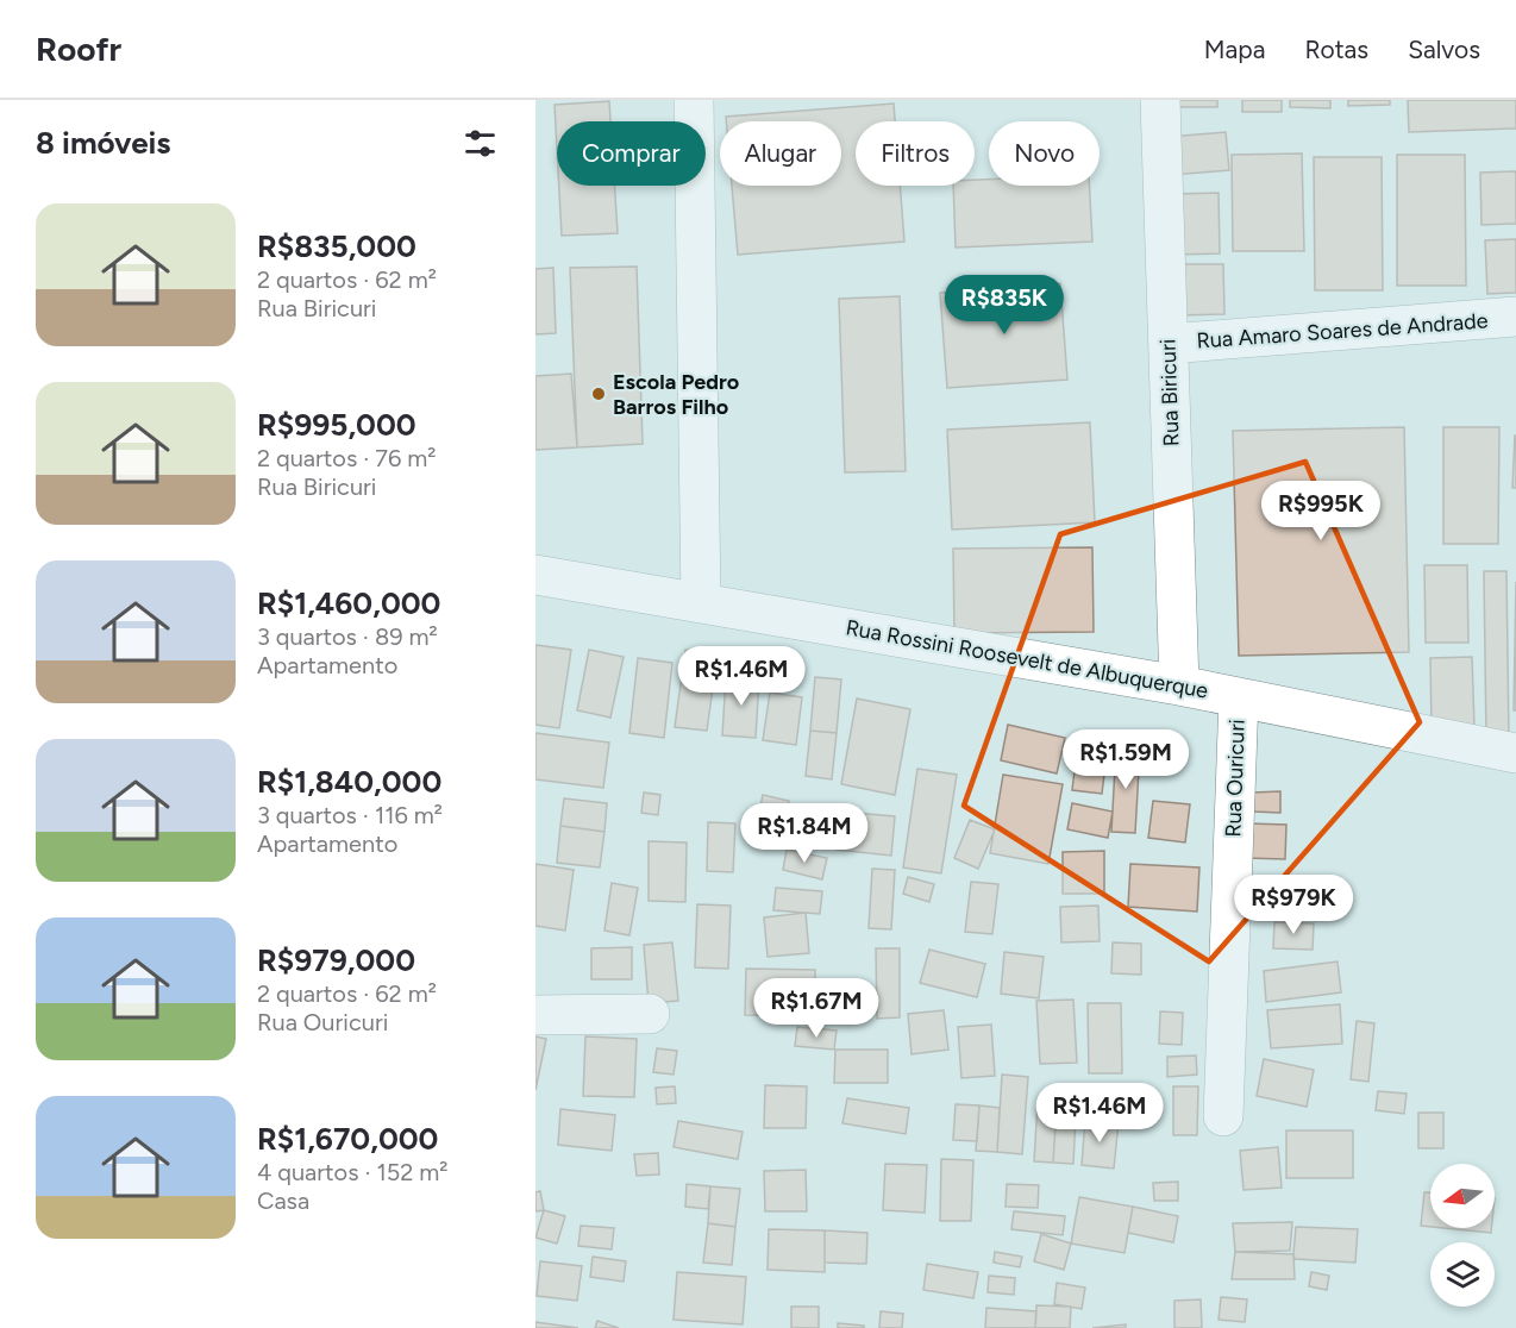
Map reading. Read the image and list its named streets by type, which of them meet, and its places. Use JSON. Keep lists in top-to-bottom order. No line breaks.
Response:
{"streets":{"street":["Rua Amaro Soares de Andrade","Rua Biricuri","Rua Rossini Roosevelt de Albuquerque","Rua Ouricuri"]},"crossings":[["Rua Amaro Soares de Andrade","Rua Biricuri"],["Rua Biricuri","Rua Rossini Roosevelt de Albuquerque"],["Rua Rossini Roosevelt de Albuquerque","Rua Ouricuri"]],"places":["Escola Pedro Barros Filho"],"north":"left","page":{"header":"Roofr","nav":["Mapa","Rotas","Salvos"],"heading":"8 imóveis","chip":["Comprar","Alugar","Filtros","Novo"],"list":[{"name":"R$835,000","note":"2 quartos · 62 m² · Rua Biricuri"},{"name":"R$995,000","note":"2 quartos · 76 m² · Rua Biricuri"},{"name":"R$1,460,000","note":"3 quartos · 89 m² · Apartamento"},{"name":"R$1,840,000","note":"3 quartos · 116 m² · Apartamento"},{"name":"R$979,000","note":"2 quartos · 62 m² · Rua Ouricuri"},{"name":"R$1,670,000","note":"4 quartos · 152 m² · Casa"}],"price":["R$835K","R$995K","R$1.46M","R$1.59M","R$1.84M","R$979K","R$1.67M","R$1.46M"]}}
